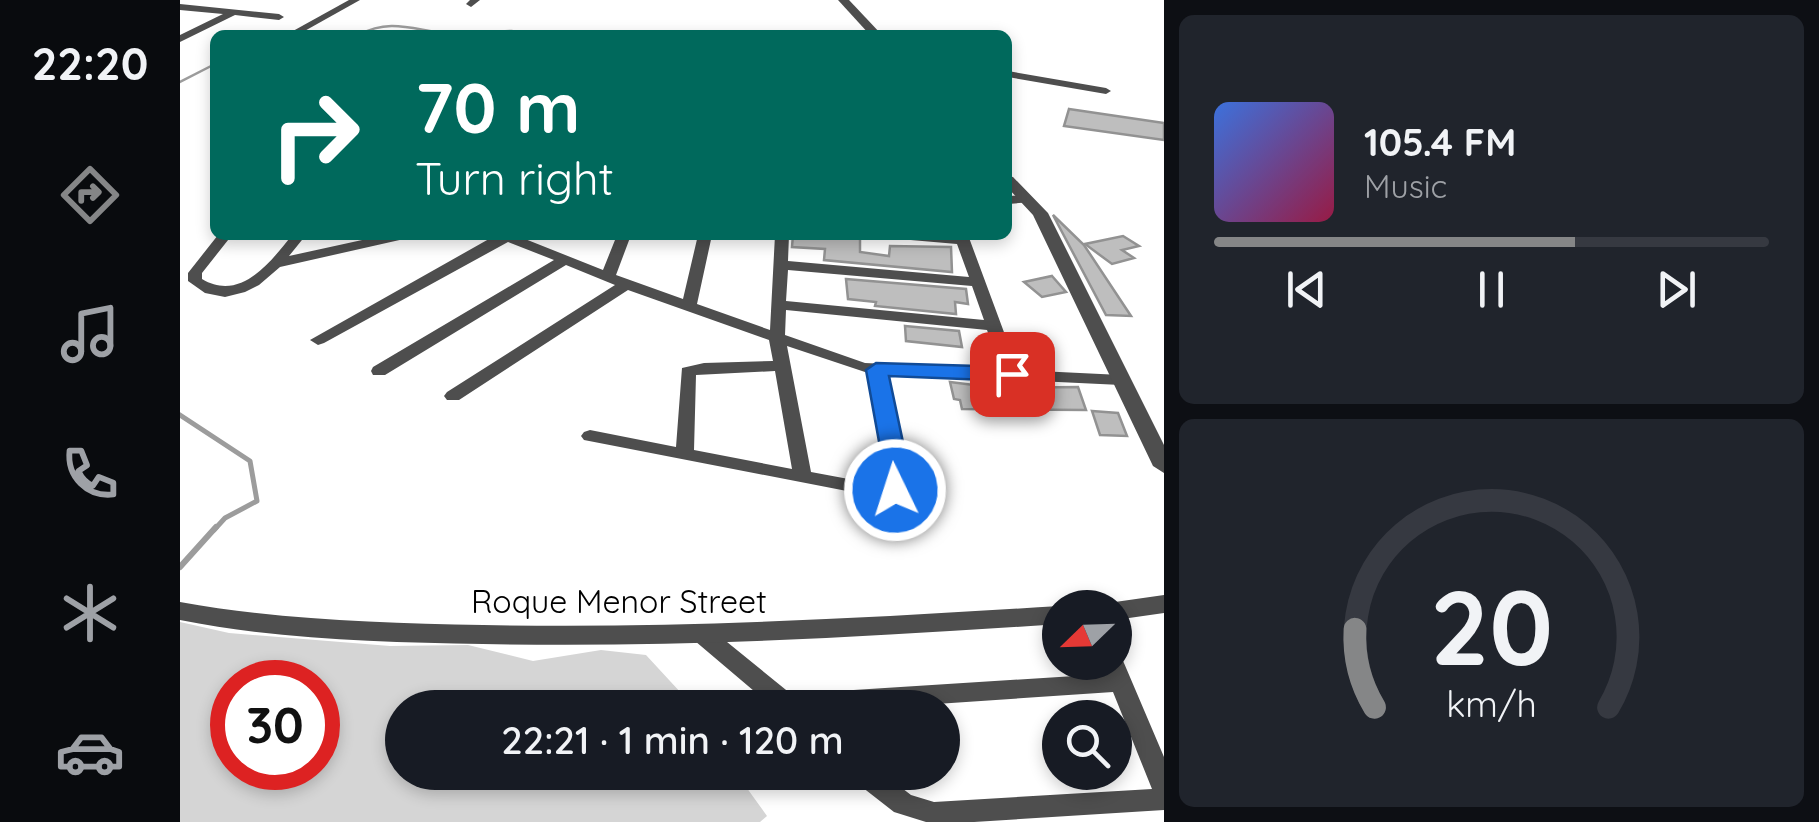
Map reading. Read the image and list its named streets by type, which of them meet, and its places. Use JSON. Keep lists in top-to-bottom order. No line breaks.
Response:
{"streets":{"street":["Roque Menor Street"]},"north":"bottom left","page":{"tabs":"22:20","turn":["70 m","Turn right"],"song":["105.4 FM","Music"],"limit":"30","trip":"22:21 · 1 min · 120 m","gauge":["20","km/h"]}}
